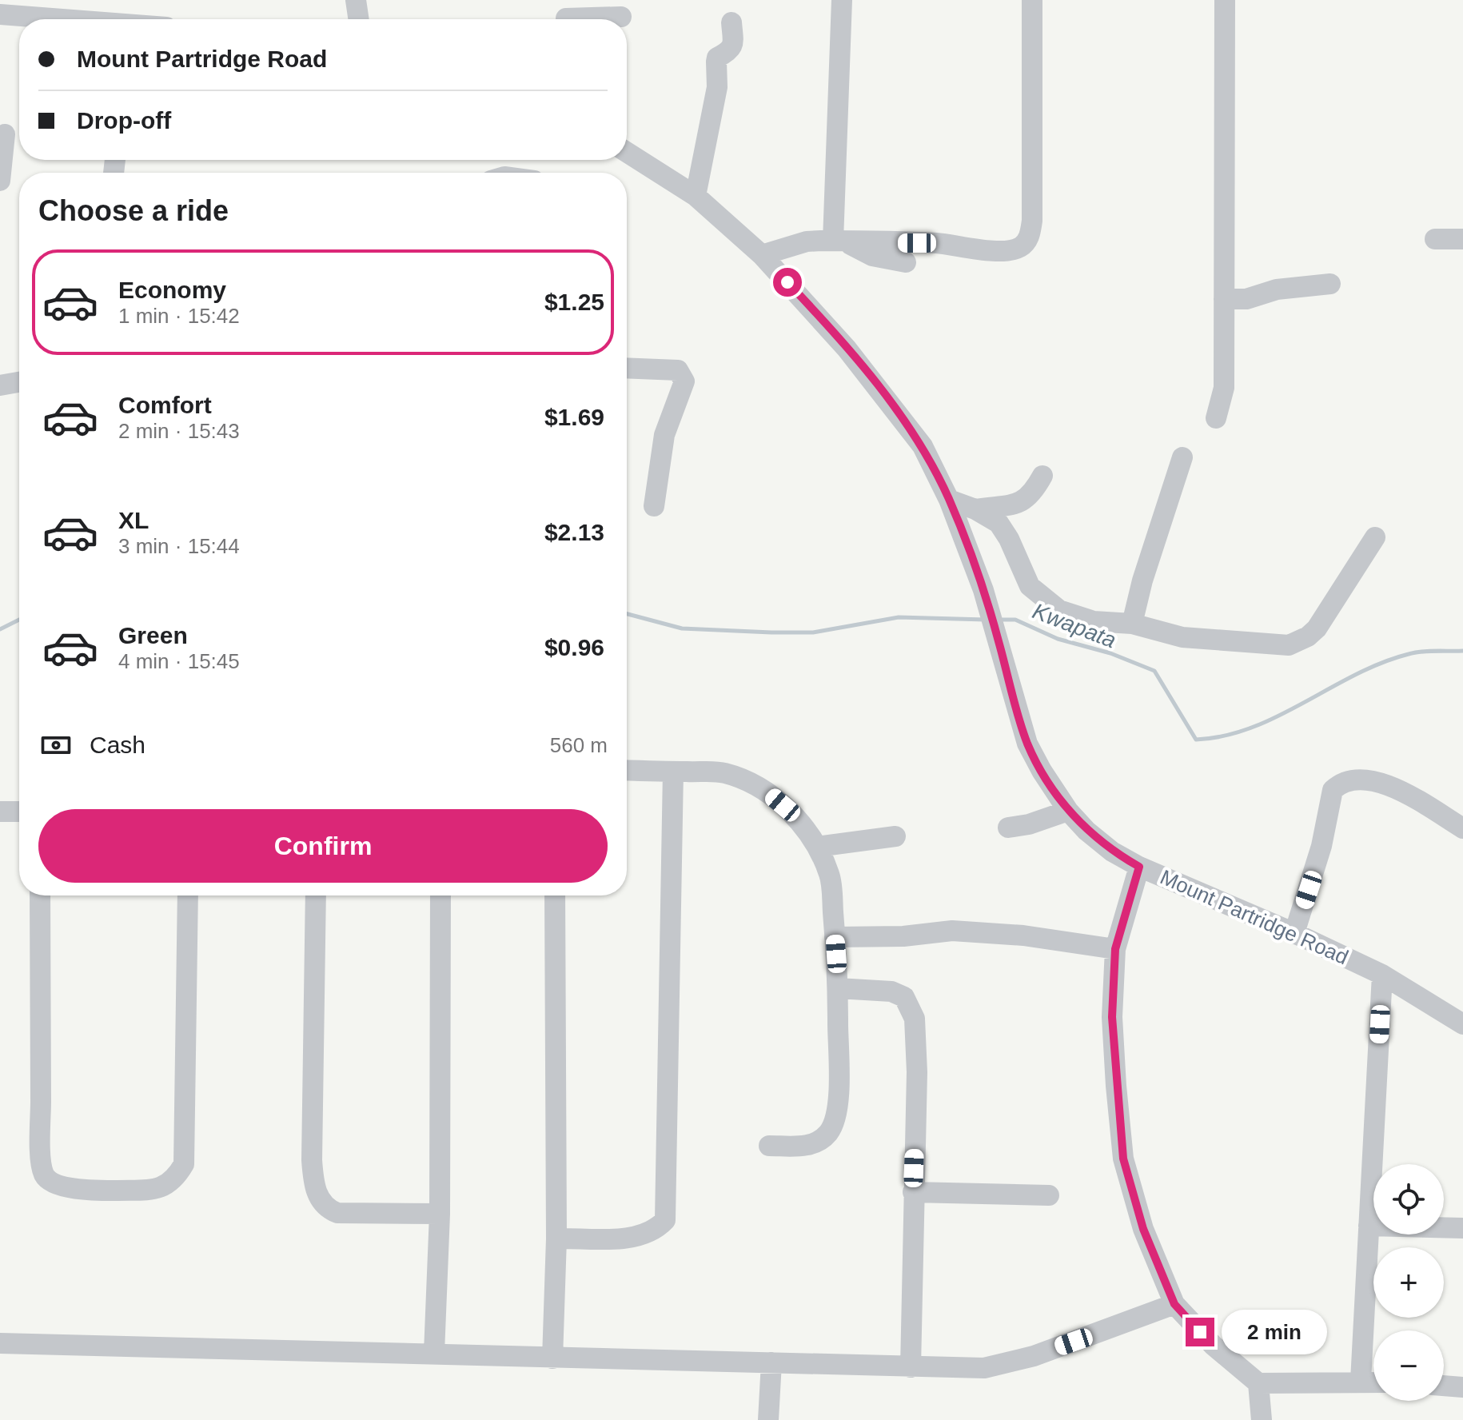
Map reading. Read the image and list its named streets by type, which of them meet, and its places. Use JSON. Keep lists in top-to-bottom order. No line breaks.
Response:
{"streets":{"street":["Mount Partridge Road"]},"water":["Kwapata"],"page":{"banner":["Mount Partridge Road","Drop-off"],"heading":"Choose a ride","list":[{"name":"Economy","note":"1 min · 15:42","value":"$1.25"},{"name":"Comfort","note":"2 min · 15:43","value":"$1.69"},{"name":"XL","note":"3 min · 15:44","value":"$2.13"},{"name":"Green","note":"4 min · 15:45","value":"$0.96"}],"pay":["Cash","560 m"],"buttons":"Confirm","map_buttons":["+","−"],"bubble":"2 min"}}
